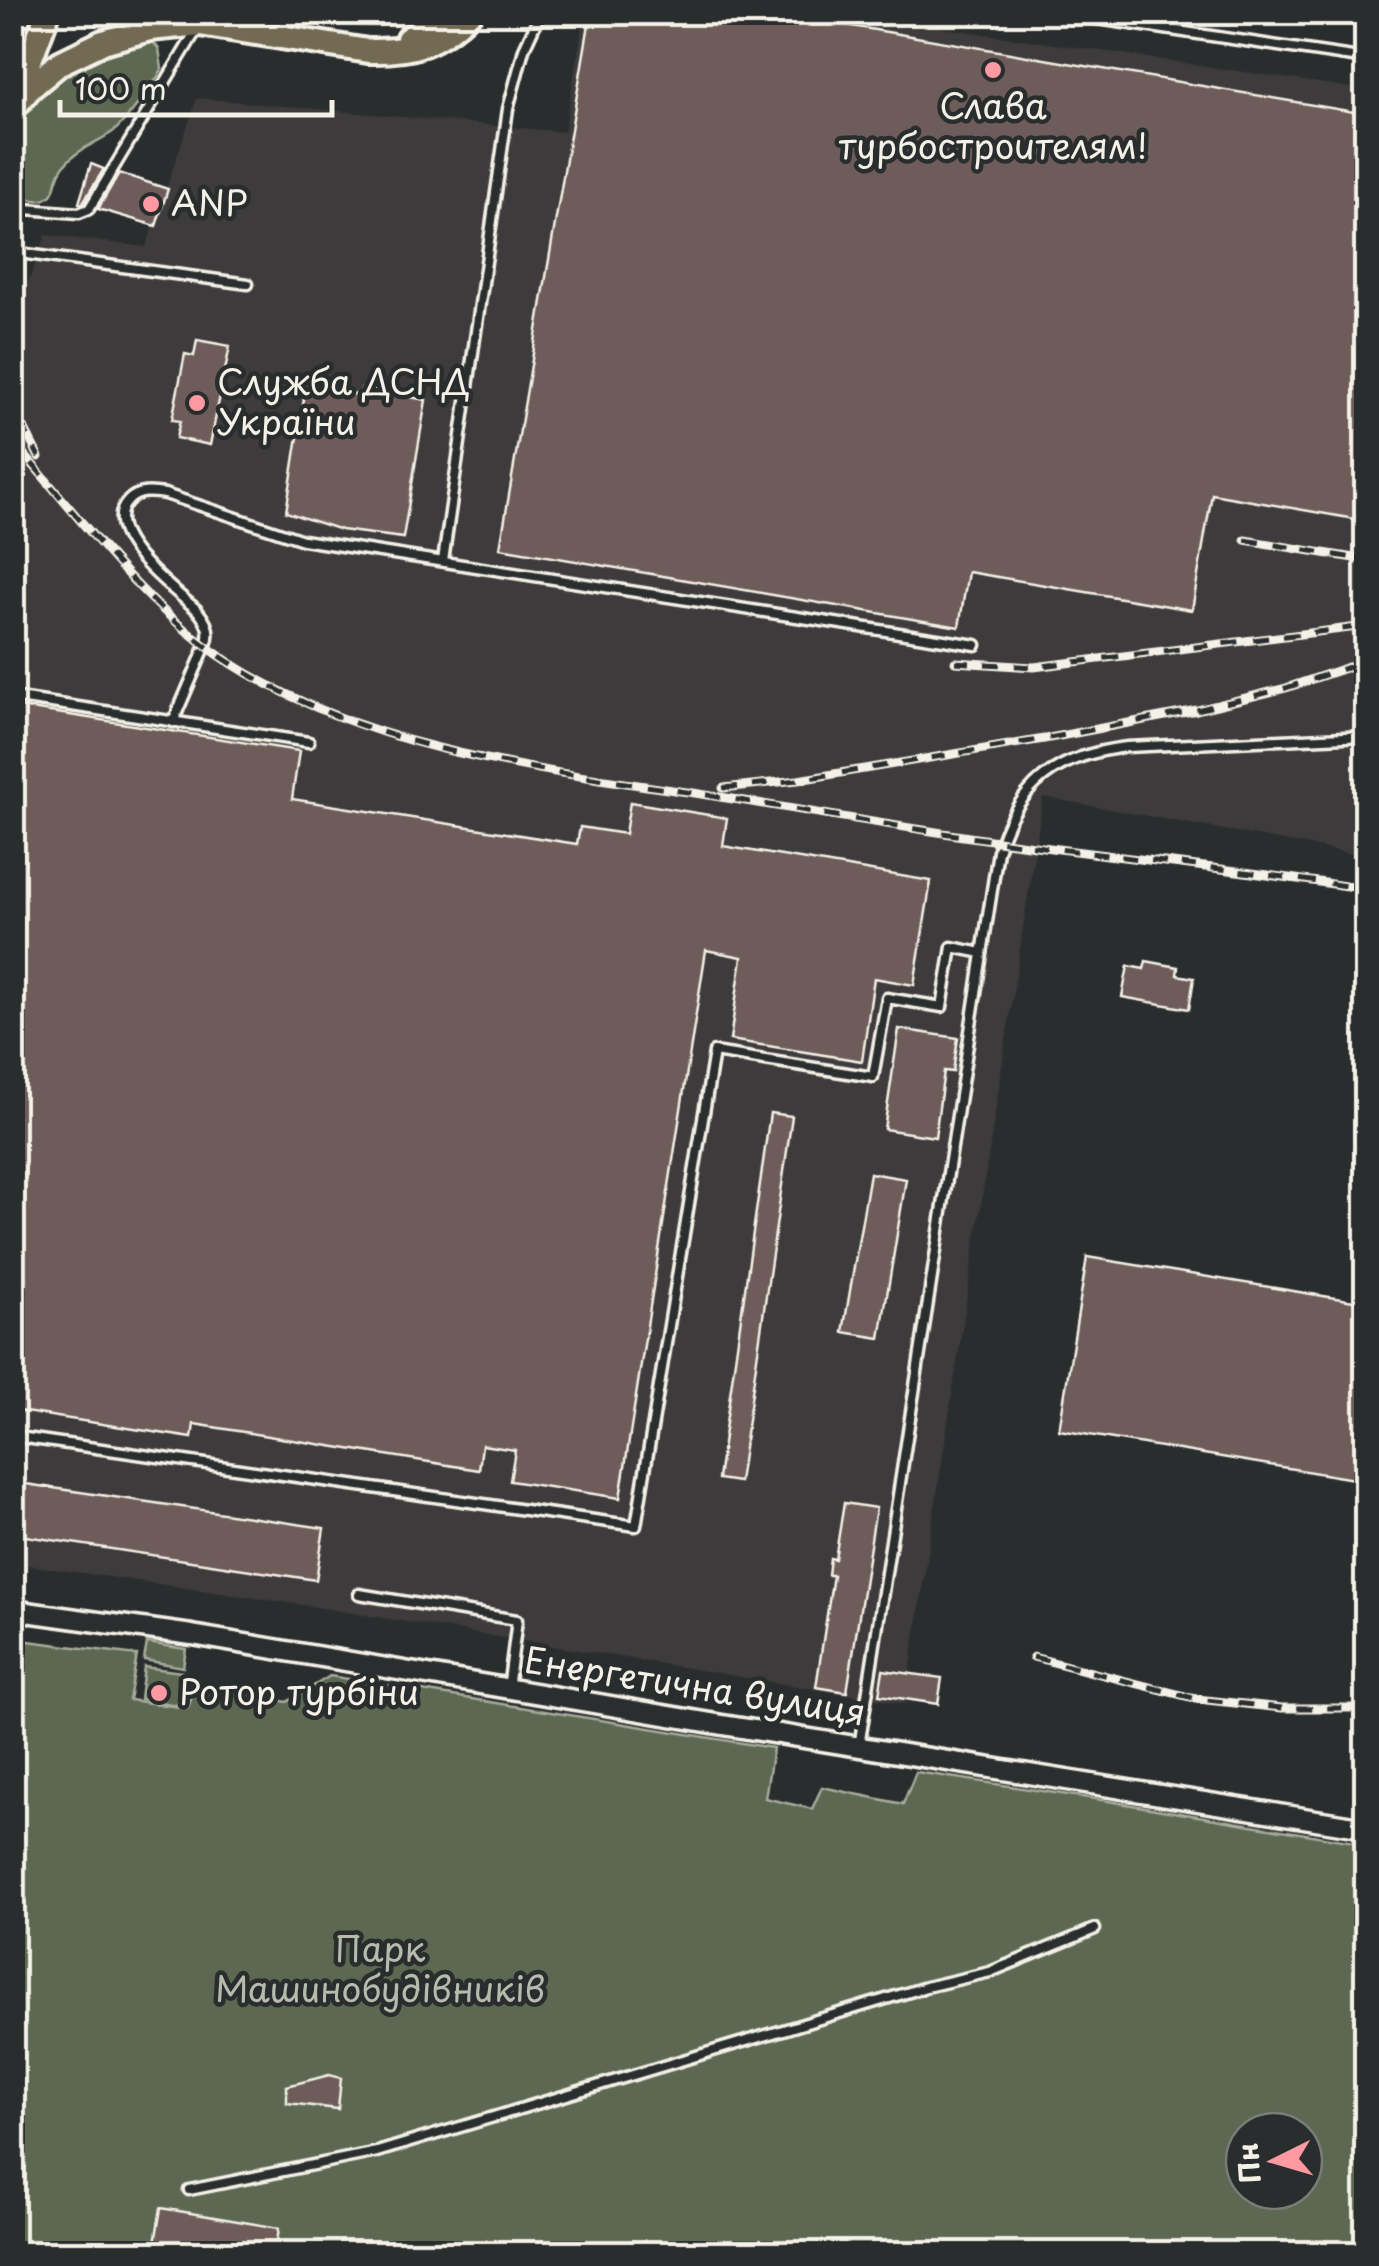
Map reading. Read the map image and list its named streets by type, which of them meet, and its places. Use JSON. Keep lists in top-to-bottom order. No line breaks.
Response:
{"streets":{"street":["Енергетична вулиця"]},"parks":["Парк Машинобудівників"],"places":["Слава турбостроителям!","ANP","Служба ДСНД України","Ротор турбіни"],"scale_bar":"100 m","north":"left"}
